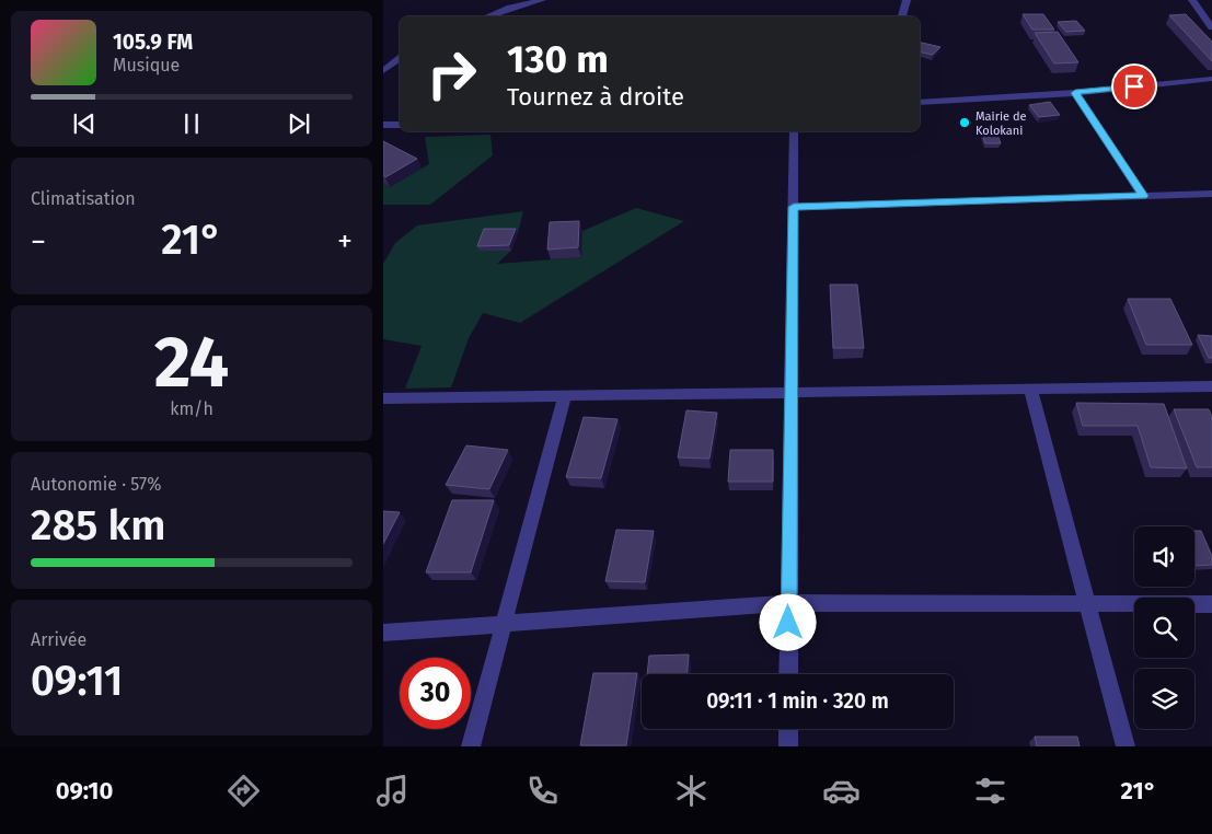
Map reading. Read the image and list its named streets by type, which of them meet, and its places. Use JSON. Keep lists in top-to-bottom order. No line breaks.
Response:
{"places":["Mairie de Kolokani"],"page":{"turn":["130 m","Tournez à droite"],"song":["105.9 FM","Musique"],"tile":["Climatisation",["24","km/h"],["Autonomie · 57%","285 km"],["Arrivée","09:11"]],"heat":["−","21°","+"],"limit":"30","trip":"09:11 · 1 min · 320 m","tabs":["09:10","21°"]}}
